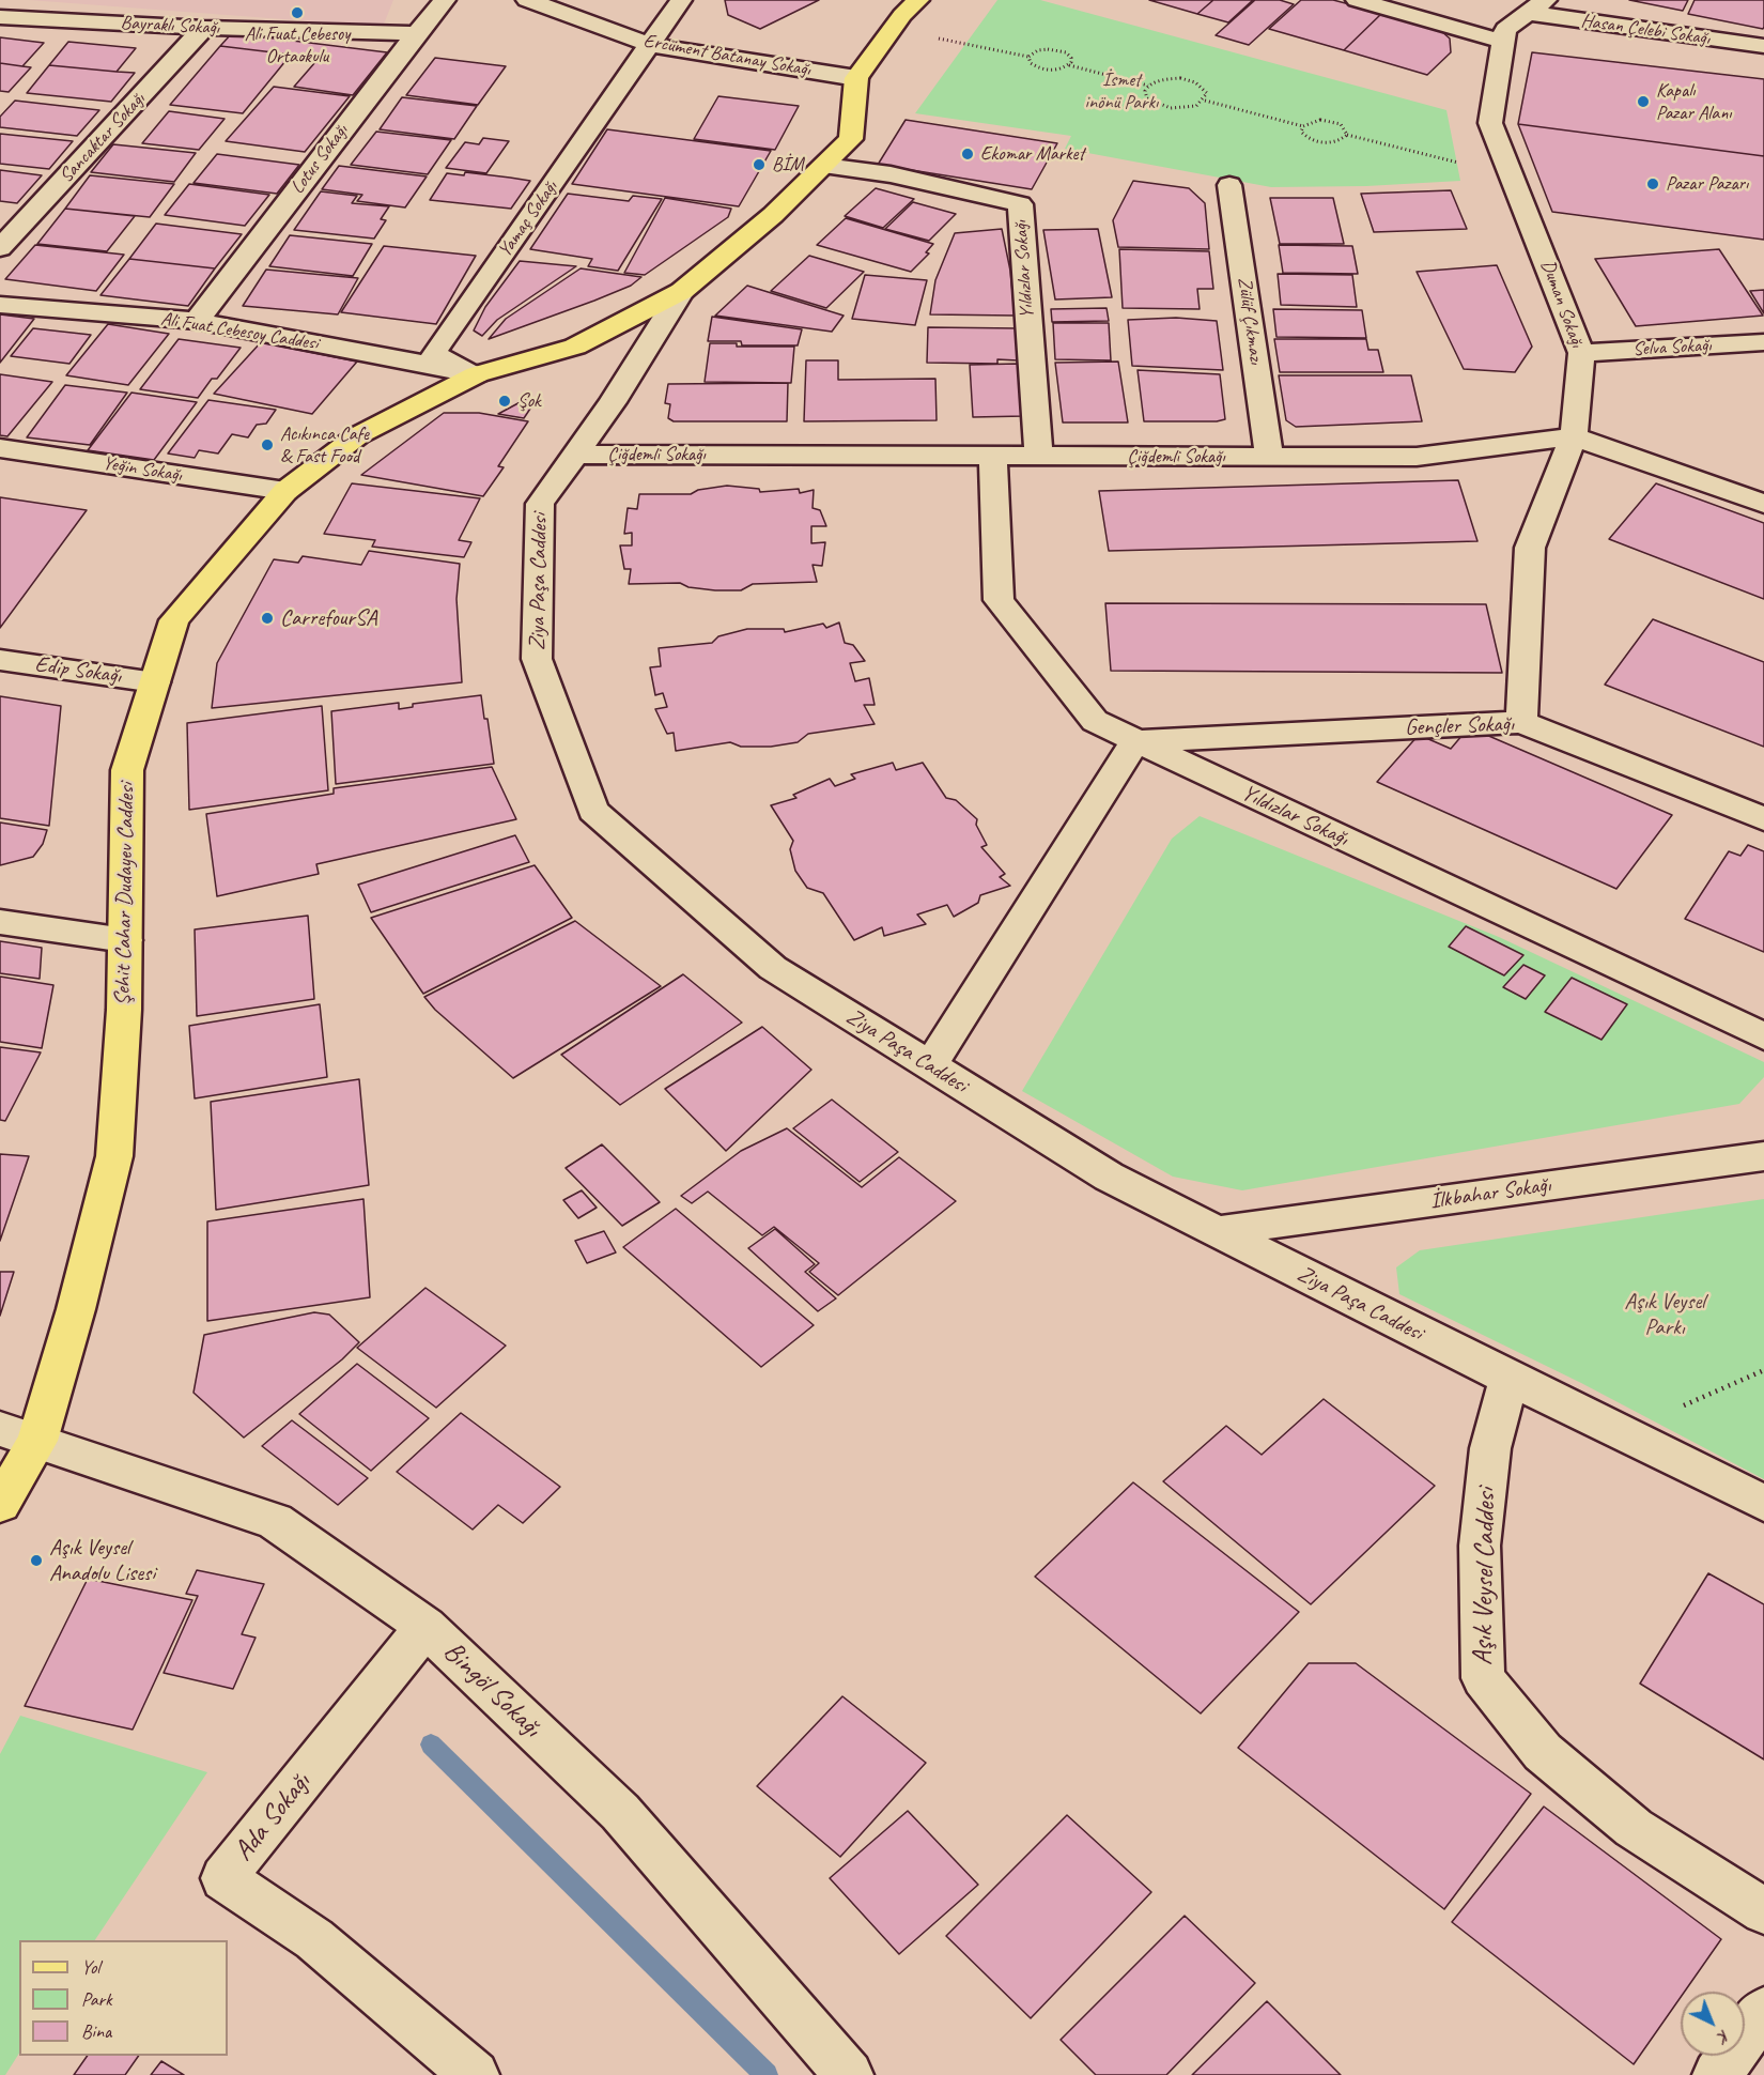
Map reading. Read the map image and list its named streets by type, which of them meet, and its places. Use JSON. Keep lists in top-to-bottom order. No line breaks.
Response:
{"streets":{"main road":["Şehit Cahar Dudayev Caddesi"],"street":["Bayraklı Sokağı","Hasan Çelebi Sokağı","Ercüment Batanay Sokağı","Sancaktar Sokağı","Lotus Sokağı","Yamaç Sokağı","Yıldızlar Sokağı","Duman Sokağı","Zülüf Çıkmazı","Ali Fuat Cebesoy Caddesi","Selva Sokağı","Çiğdemli Sokağı","Yeğin Sokağı","Ziya Paşa Caddesi","Edip Sokağı","Gençler Sokağı","İlkbahar Sokağı","Aşık Veysel Caddesi","Bingöl Sokağı","Ada Sokağı"]},"crossings":[["Bayraklı Sokağı","Sancaktar Sokağı"],["Bayraklı Sokağı","Lotus Sokağı"],["Hasan Çelebi Sokağı","Duman Sokağı"],["Ercüment Batanay Sokağı","Yamaç Sokağı"],["Ercüment Batanay Sokağı","Şehit Cahar Dudayev Caddesi"],["Lotus Sokağı","Ali Fuat Cebesoy Caddesi"],["Yamaç Sokağı","Ali Fuat Cebesoy Caddesi"],["Yamaç Sokağı","Şehit Cahar Dudayev Caddesi"],["Yıldızlar Sokağı","Çiğdemli Sokağı"],["Yıldızlar Sokağı","Gençler Sokağı"],["Yıldızlar Sokağı","Şehit Cahar Dudayev Caddesi"],["Duman Sokağı","Selva Sokağı"],["Duman Sokağı","Çiğdemli Sokağı"],["Duman Sokağı","Gençler Sokağı"],["Zülüf Çıkmazı","Çiğdemli Sokağı"],["Ali Fuat Cebesoy Caddesi","Şehit Cahar Dudayev Caddesi"],["Çiğdemli Sokağı","Ziya Paşa Caddesi"],["Yeğin Sokağı","Şehit Cahar Dudayev Caddesi"],["Ziya Paşa Caddesi","Şehit Cahar Dudayev Caddesi"],["Ziya Paşa Caddesi","İlkbahar Sokağı"],["Ziya Paşa Caddesi","Aşık Veysel Caddesi"],["Edip Sokağı","Şehit Cahar Dudayev Caddesi"],["Şehit Cahar Dudayev Caddesi","Bingöl Sokağı"],["Bingöl Sokağı","Ada Sokağı"]],"parks":["İsmet inönü Parkı","Aşık Veysel Parkı"],"places":["Ali Fuat Cebesoy Ortaokulu","Kapalı Pazar Alanı","Ekomar Market","BİM","Pazar Pazarı","Şok","Acıkınca Cafe & Fast Food","CarrefourSA","Aşık Veysel Anadolu Lisesi"],"legend":["Yol","Park","Bina"],"north":"bottom right"}
